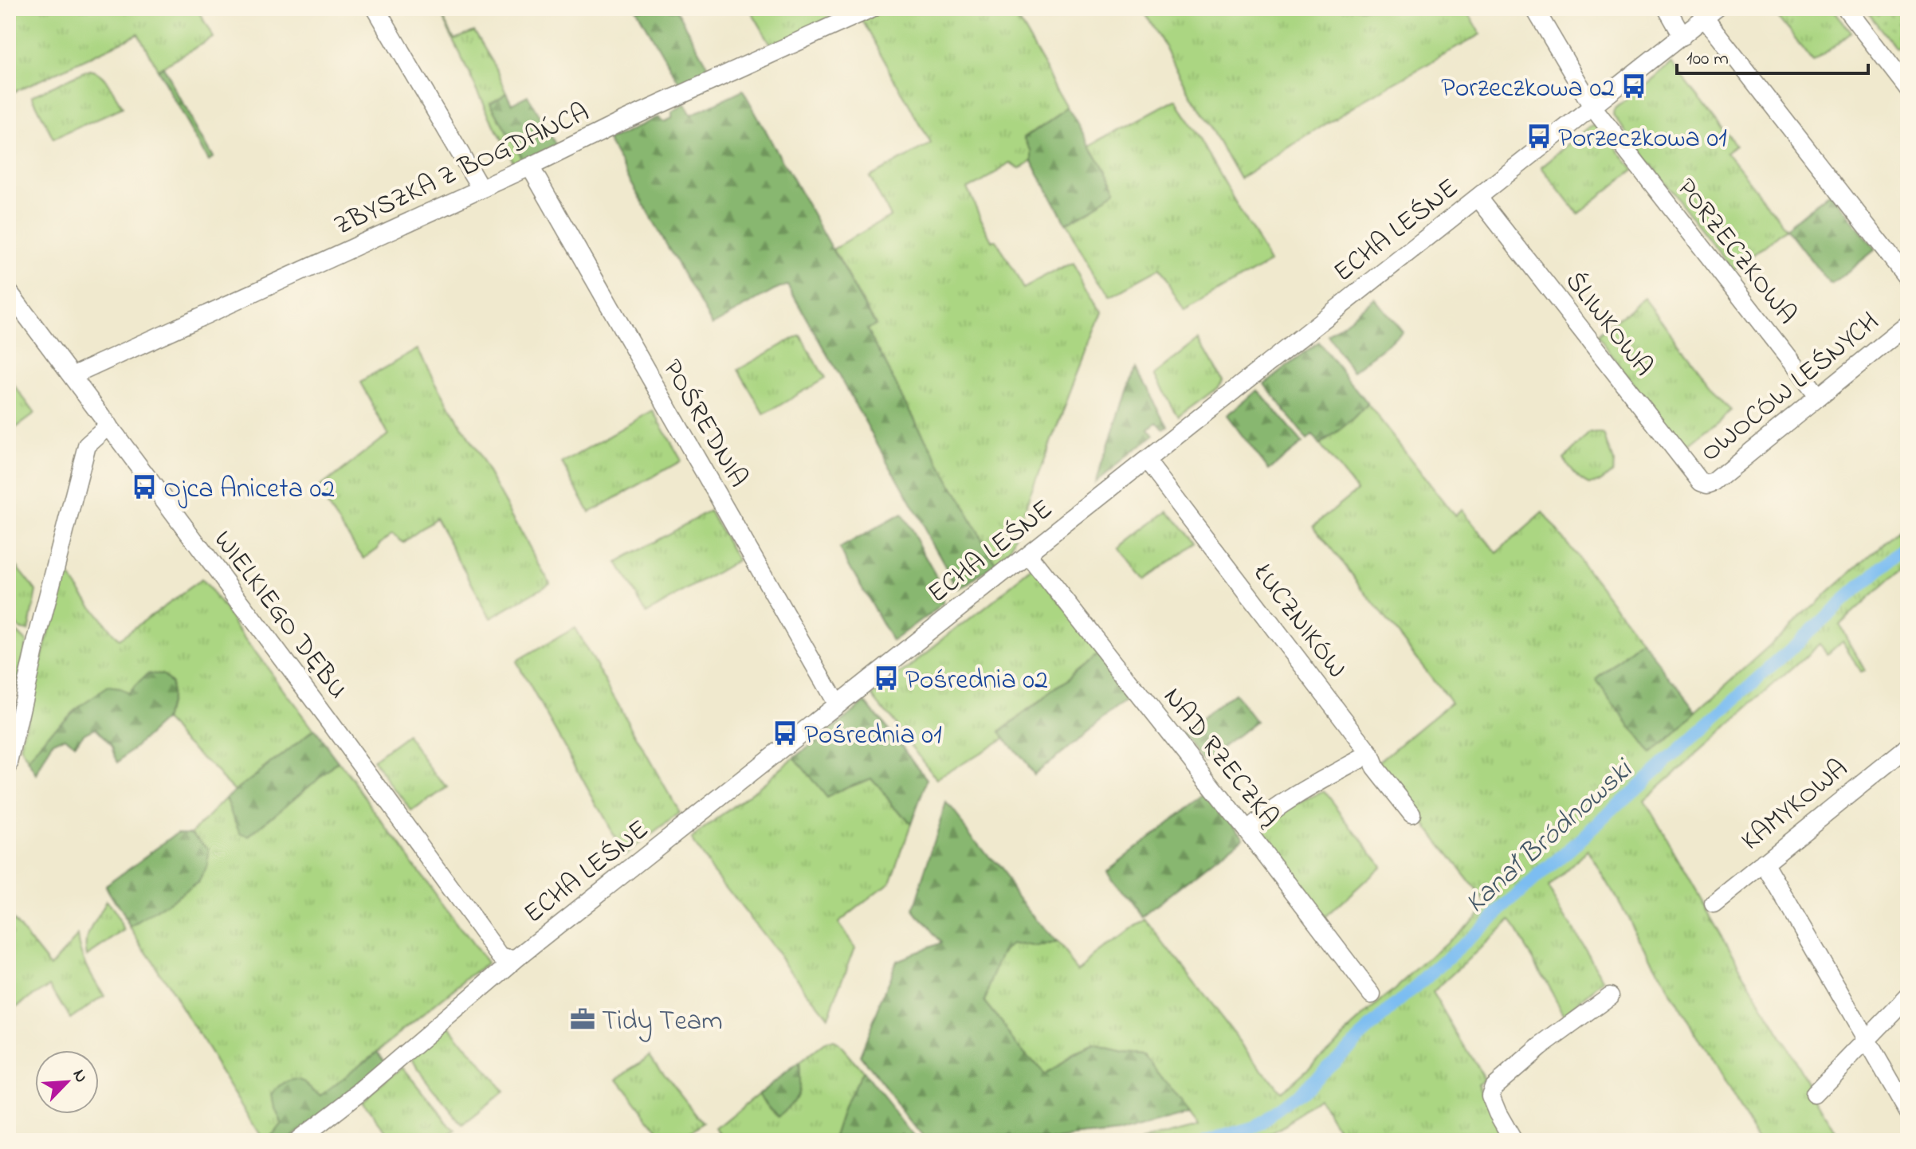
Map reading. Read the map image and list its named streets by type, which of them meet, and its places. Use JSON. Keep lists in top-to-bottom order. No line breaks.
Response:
{"streets":{"street":["ZBYSZKA Z BOGDAŃCA","ECHA LEŚNE","PORZECZKOWA","ŚLIWKOWA","OWOCÓW LEŚNYCH","POŚREDNIA","WIELKIEGO DĘBU","ŁUCZNIKÓW","NAD RZECZKĄ","KAMYKOWA"]},"crossings":[["ZBYSZKA Z BOGDAŃCA","POŚREDNIA"],["ZBYSZKA Z BOGDAŃCA","WIELKIEGO DĘBU"],["ECHA LEŚNE","PORZECZKOWA"],["ECHA LEŚNE","ŚLIWKOWA"],["ECHA LEŚNE","POŚREDNIA"],["ECHA LEŚNE","WIELKIEGO DĘBU"],["ECHA LEŚNE","ŁUCZNIKÓW"],["ECHA LEŚNE","NAD RZECZKĄ"],["PORZECZKOWA","OWOCÓW LEŚNYCH"],["ŚLIWKOWA","OWOCÓW LEŚNYCH"]],"water":["Kanał Bródnowski"],"places":{"bus stop":["Porzeczkowa 02","Porzeczkowa 01","Ojca Aniceta 02","Pośrednia 02","Pośrednia 01"],"office":["Tidy Team"]},"scale_bar":"100 m","north":"top right"}
